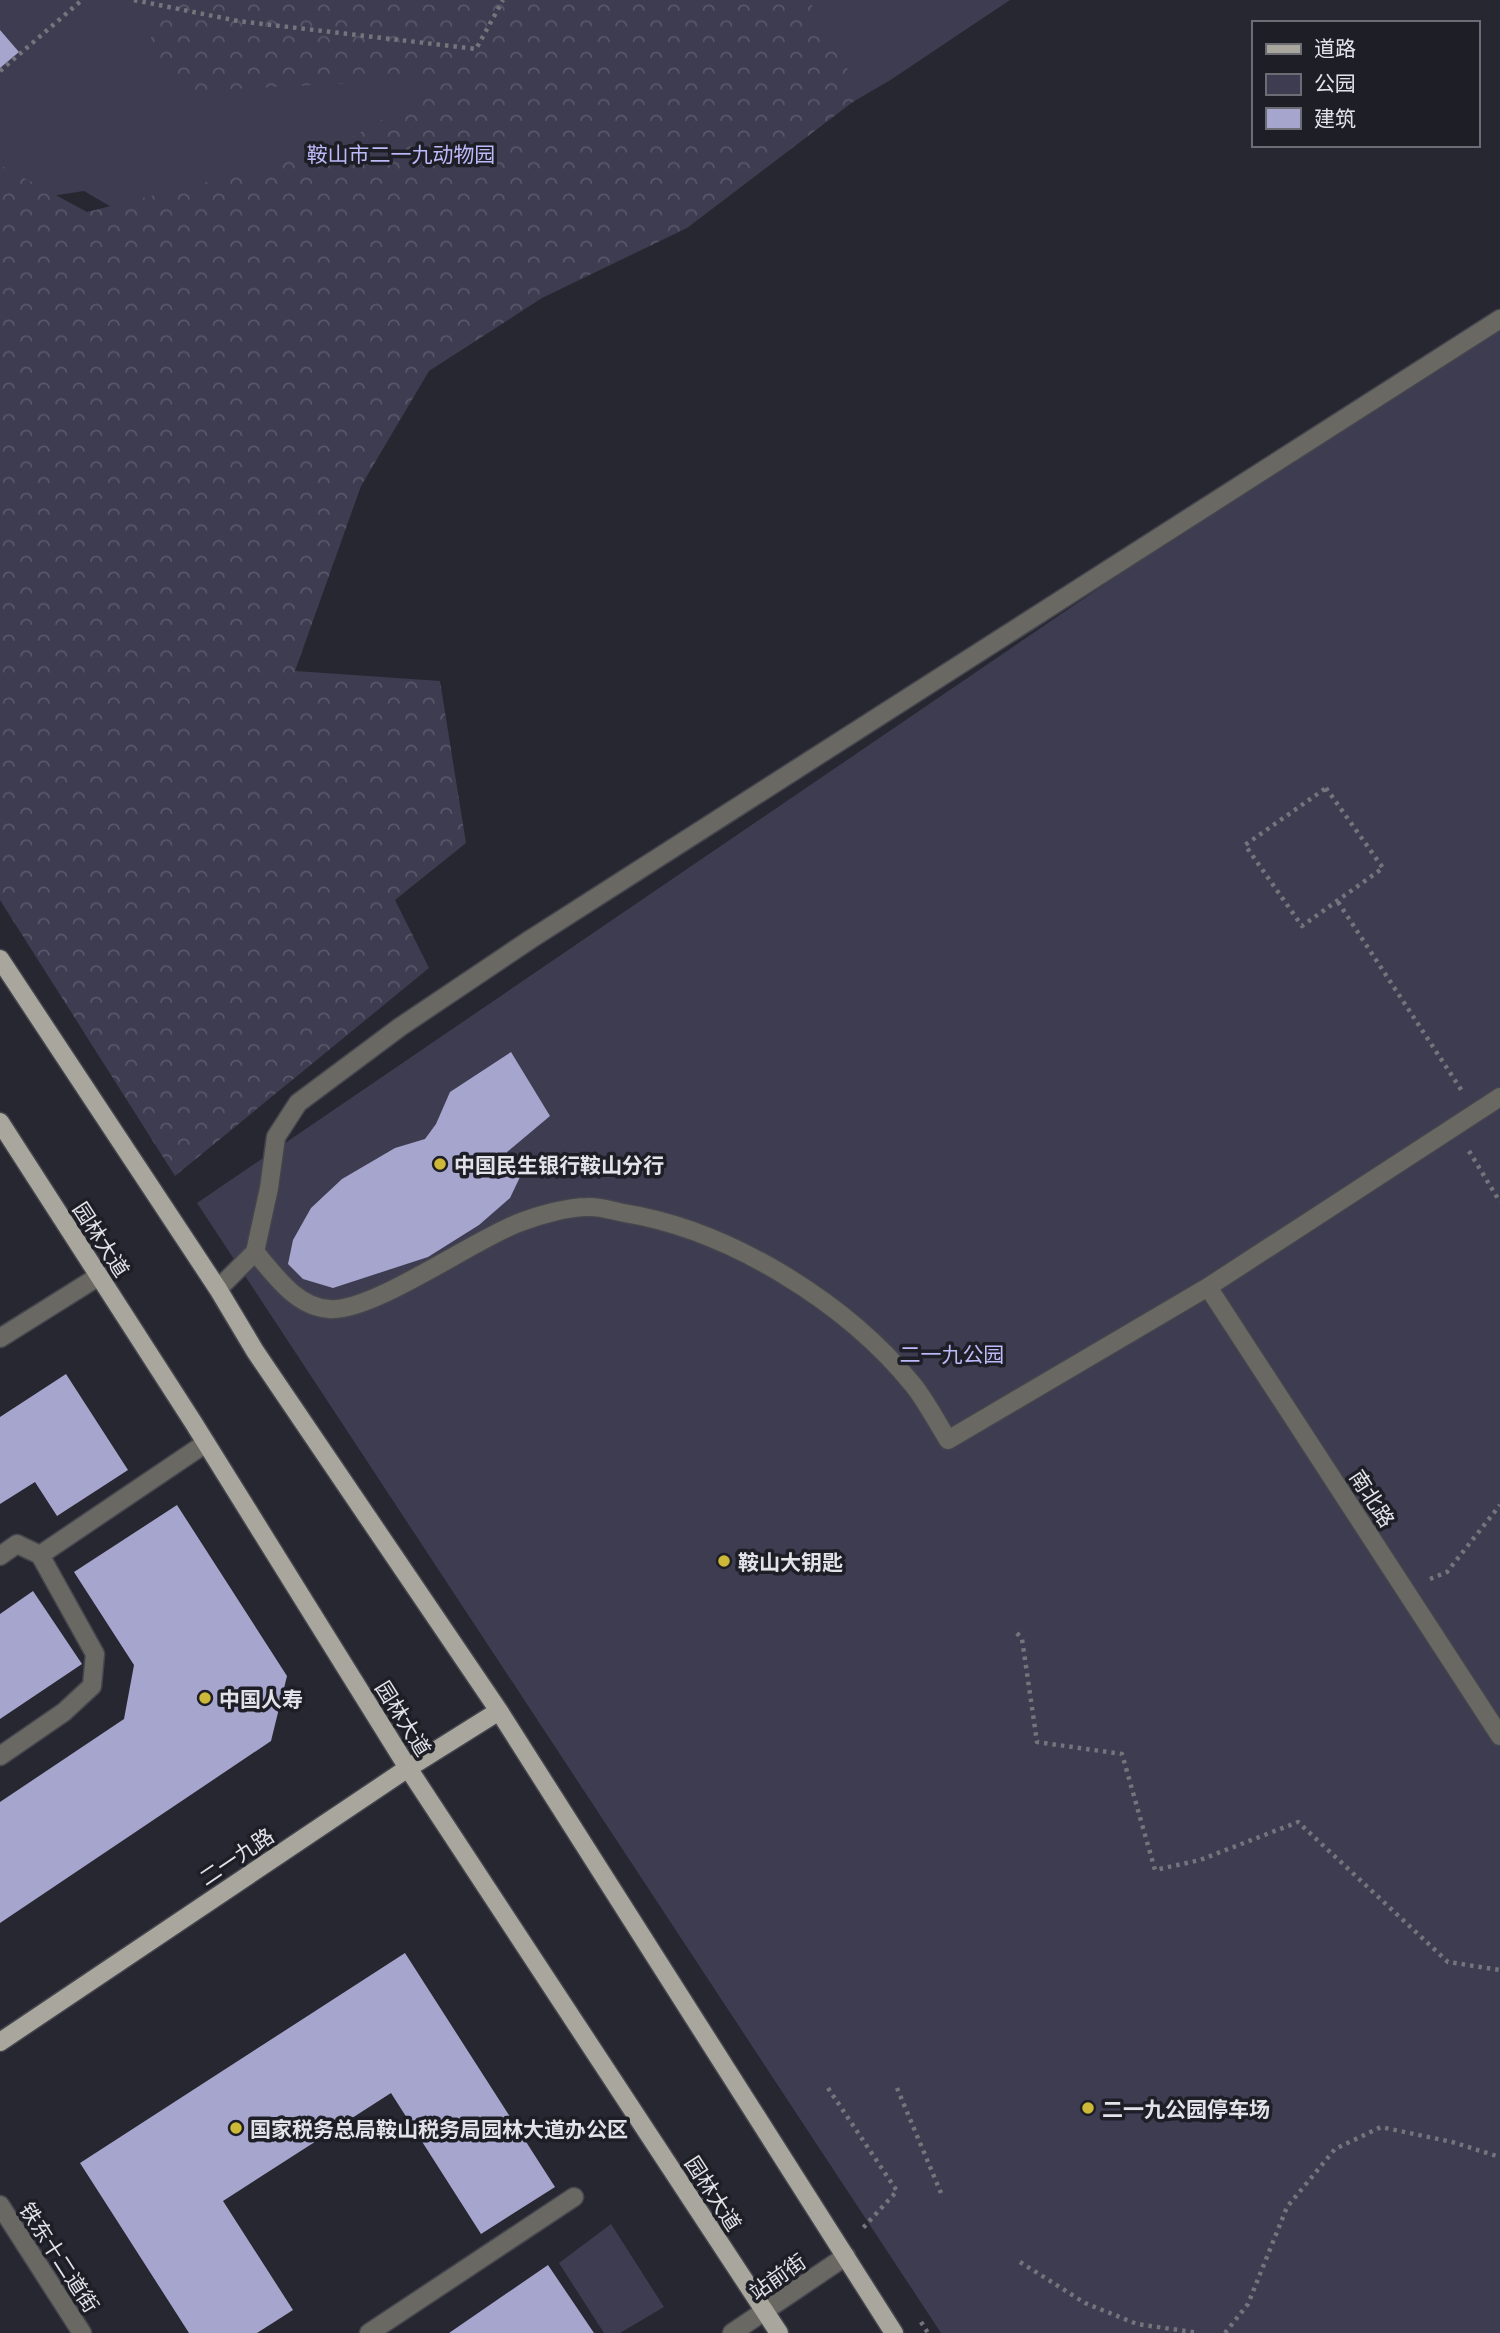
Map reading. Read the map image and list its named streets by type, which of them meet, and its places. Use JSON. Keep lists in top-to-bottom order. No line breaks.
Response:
{"streets":{"main road":["园林大道","二一九路"],"street":["南北路","铁东十二道街","站前街"]},"crossings":[["园林大道","二一九路"],["园林大道","站前街"]],"parks":["鞍山市二一九动物园","二一九公园"],"places":["中国民生银行鞍山分行","鞍山大钥匙","中国人寿","二一九公园停车场","国家税务总局鞍山税务局园林大道办公区"],"legend":["道路","公园","建筑"]}
